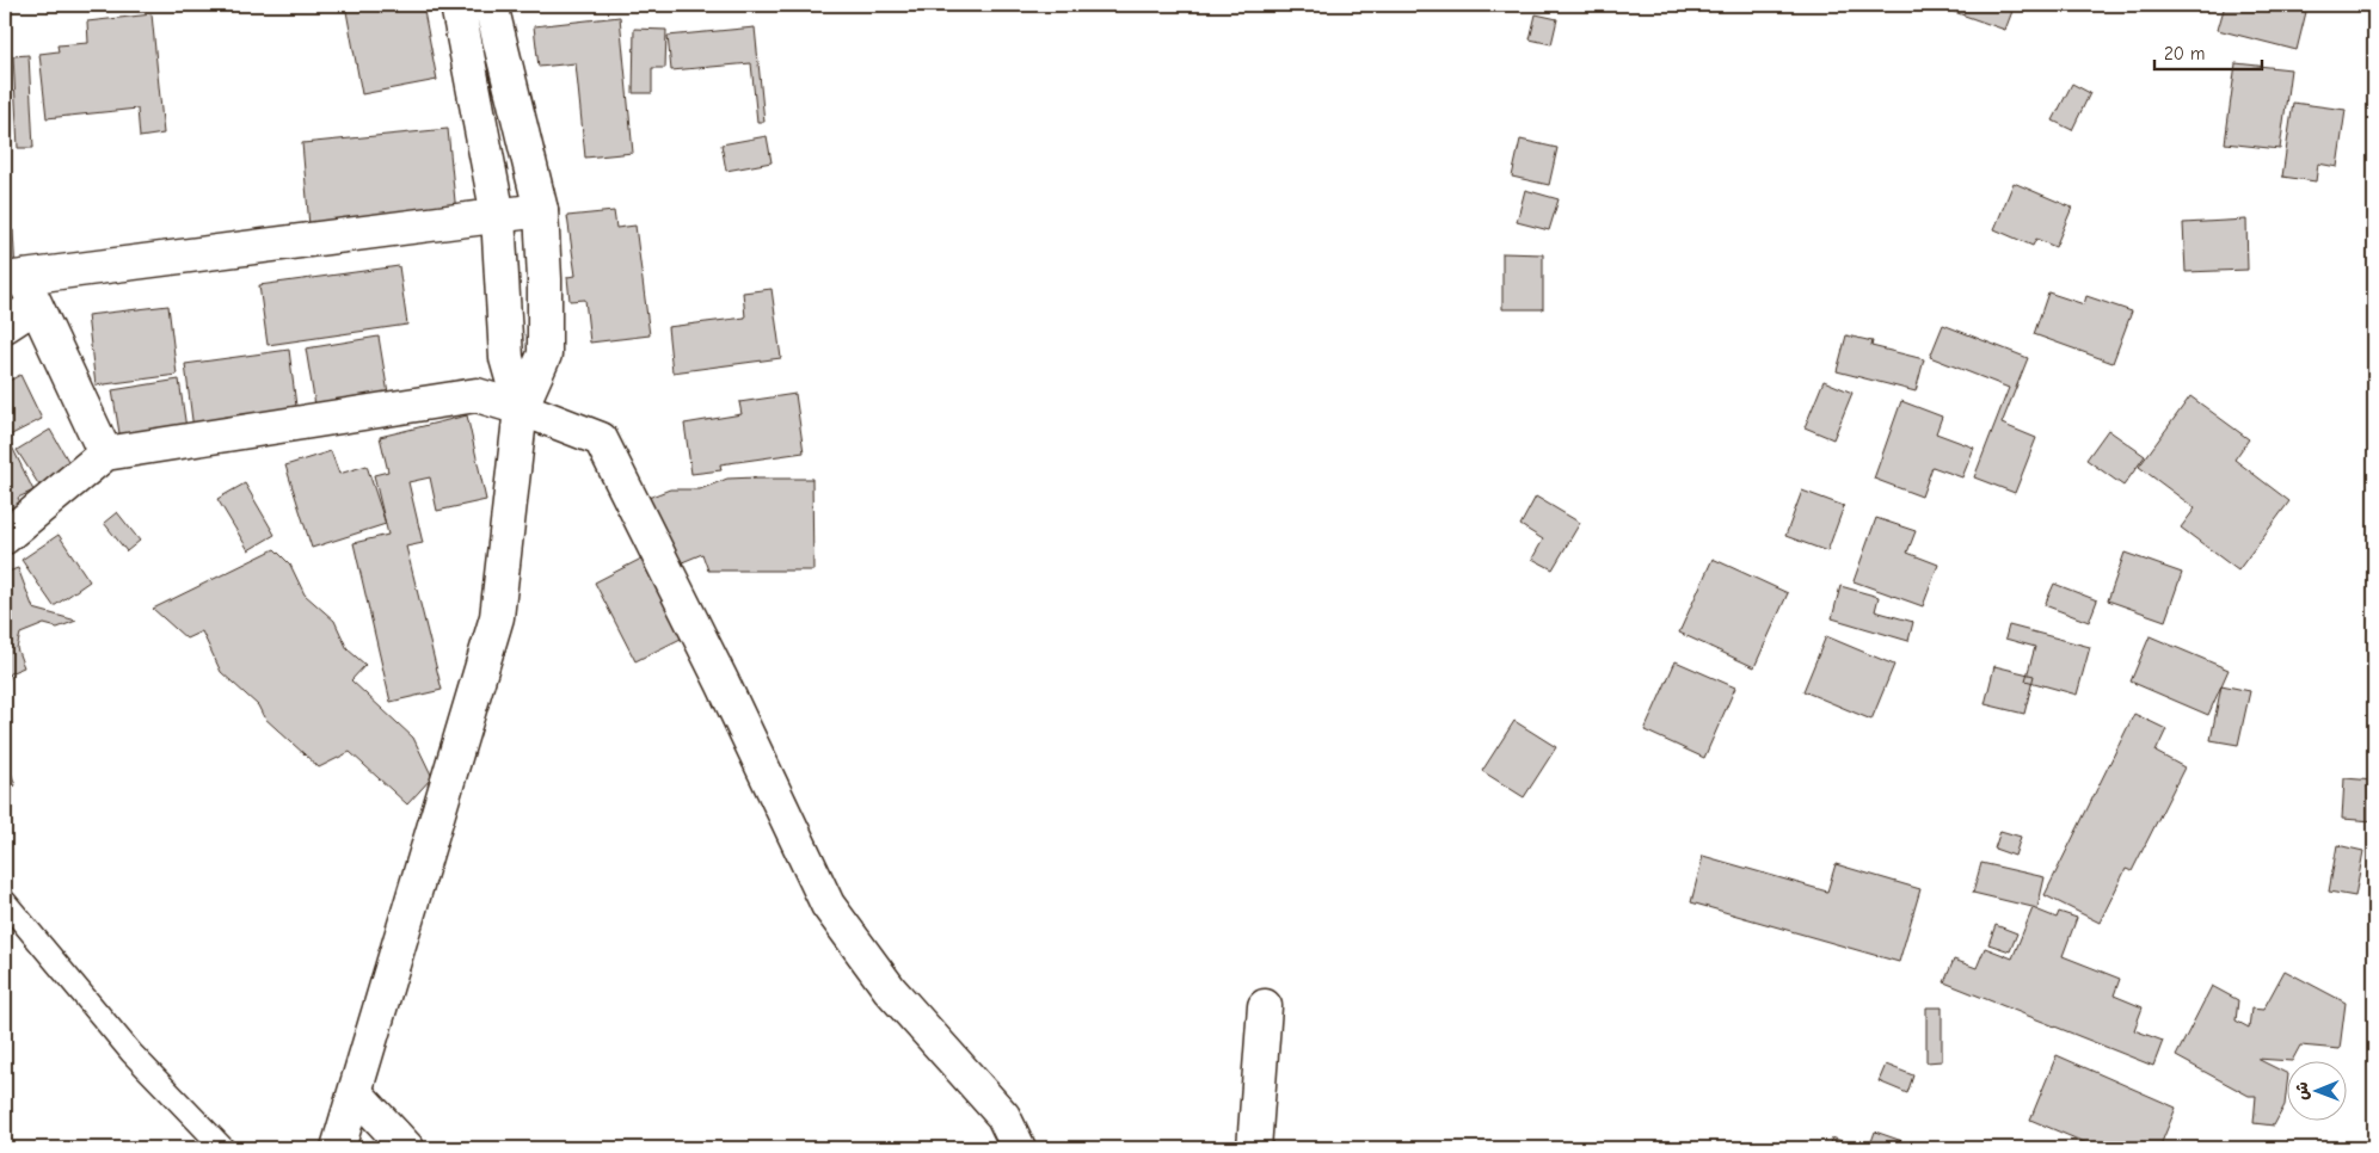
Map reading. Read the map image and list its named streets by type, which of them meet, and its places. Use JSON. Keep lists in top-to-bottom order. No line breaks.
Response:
{"scale_bar":"20 m","north":"left"}
